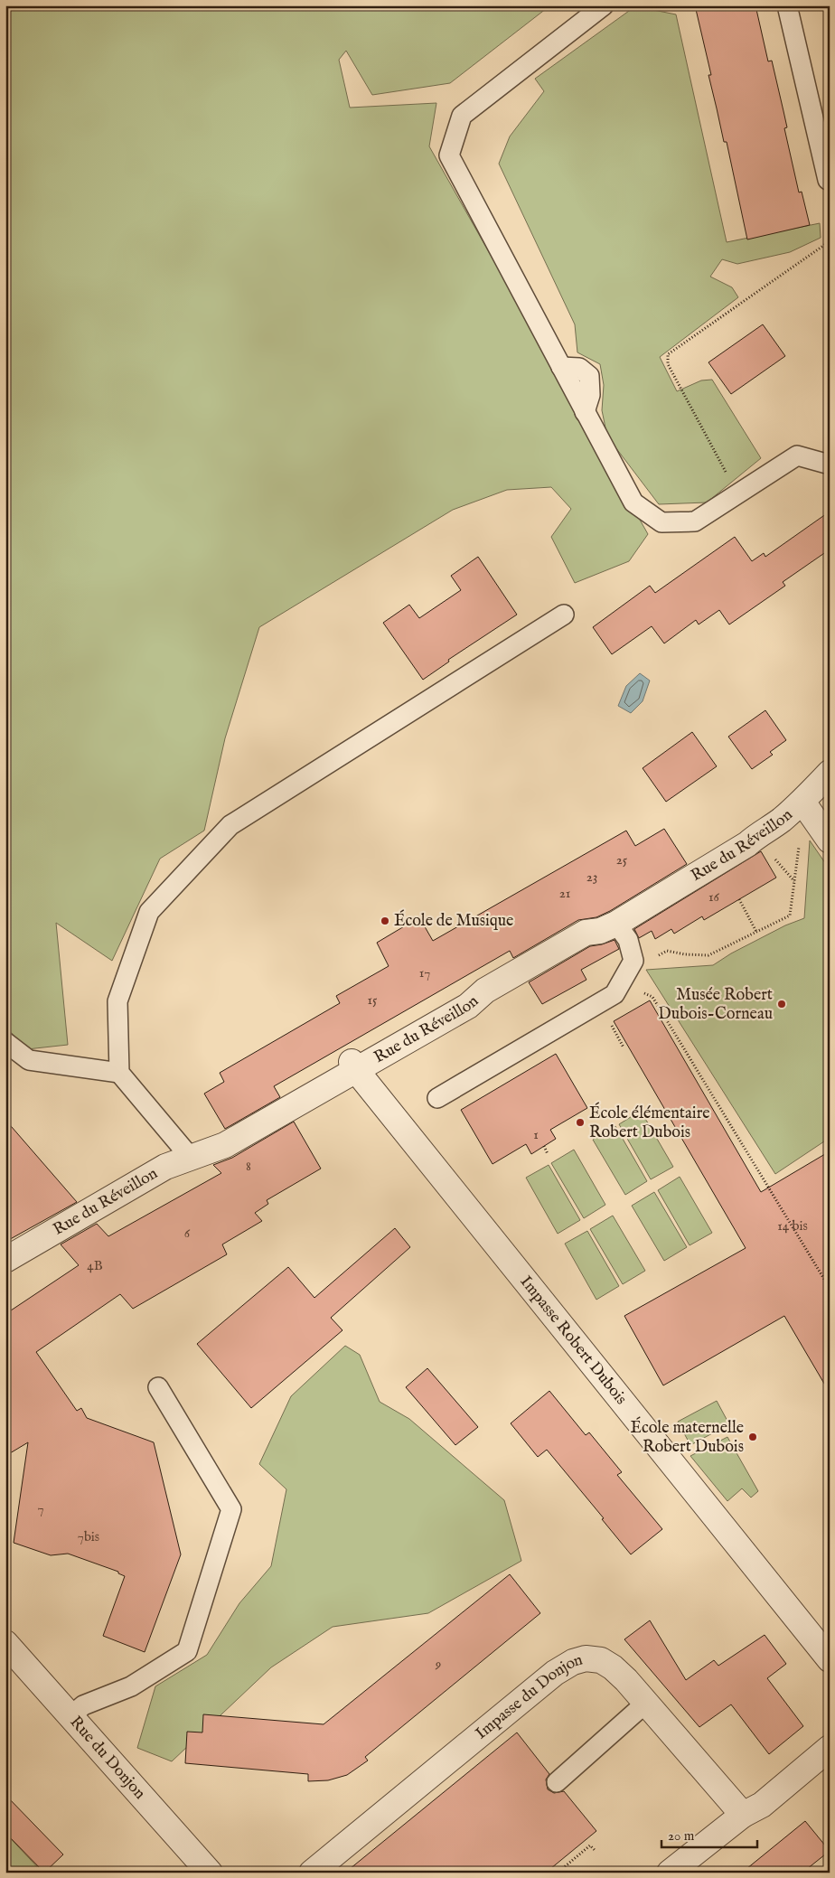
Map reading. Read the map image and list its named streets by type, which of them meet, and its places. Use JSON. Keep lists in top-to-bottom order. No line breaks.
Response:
{"streets":{"street":["Rue du Réveillon","Impasse Robert Dubois","Impasse du Donjon","Rue du Donjon"]},"crossings":[["Rue du Réveillon","Impasse Robert Dubois"]],"places":["École de Musique","Musée Robert Dubois-Corneau","École élémentaire Robert Dubois","École maternelle Robert Dubois"],"house_numbers":["25","23","21","16","17","15","1","8","14 bis","6","4B","7","7bis","9"],"scale_bar":"20 m"}
